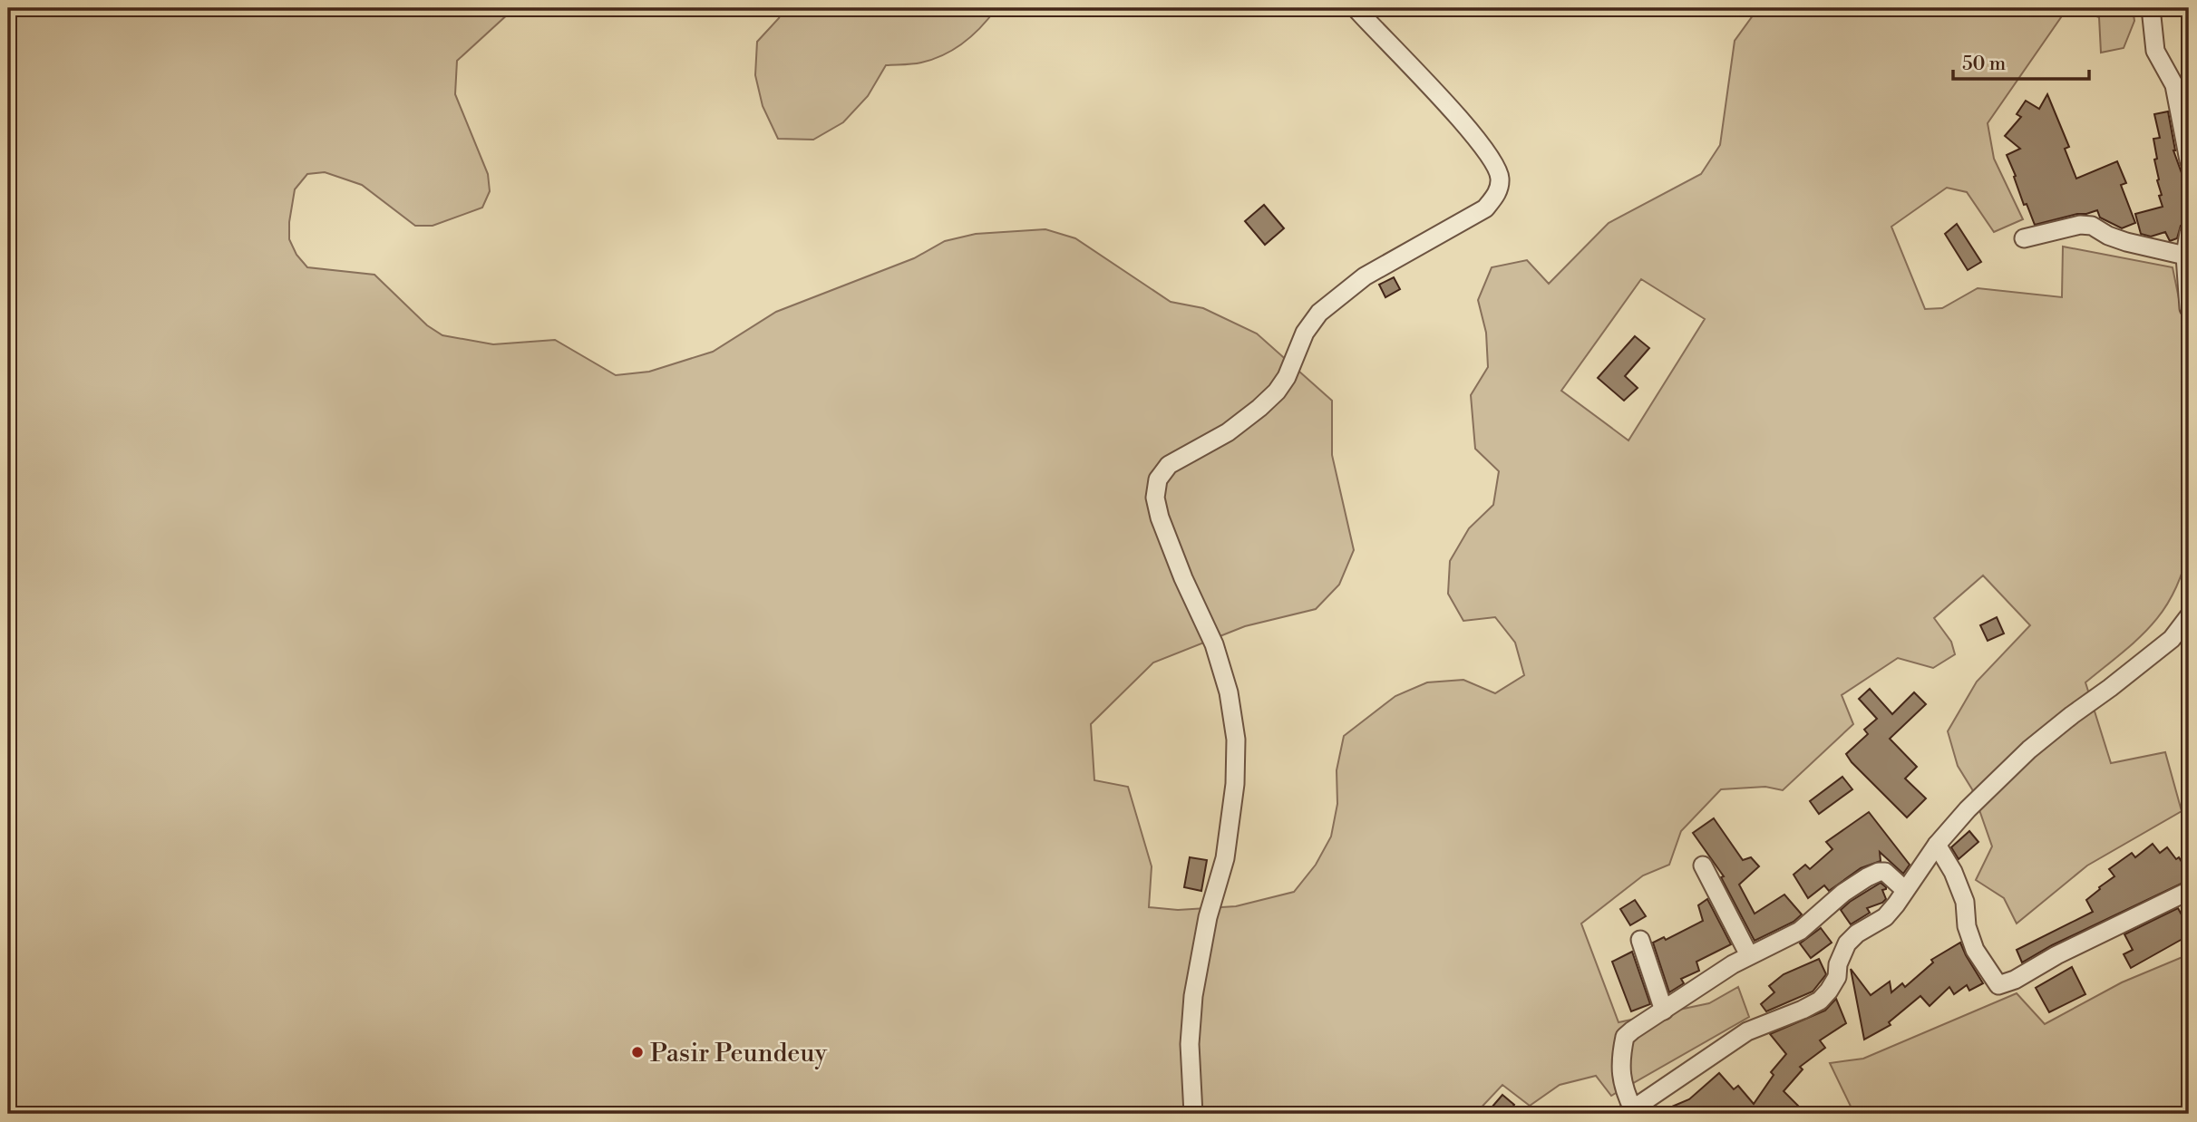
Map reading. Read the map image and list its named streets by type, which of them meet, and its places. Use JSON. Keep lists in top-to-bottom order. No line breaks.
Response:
{"places":["Pasir Peundeuy"],"scale_bar":"50 m"}
